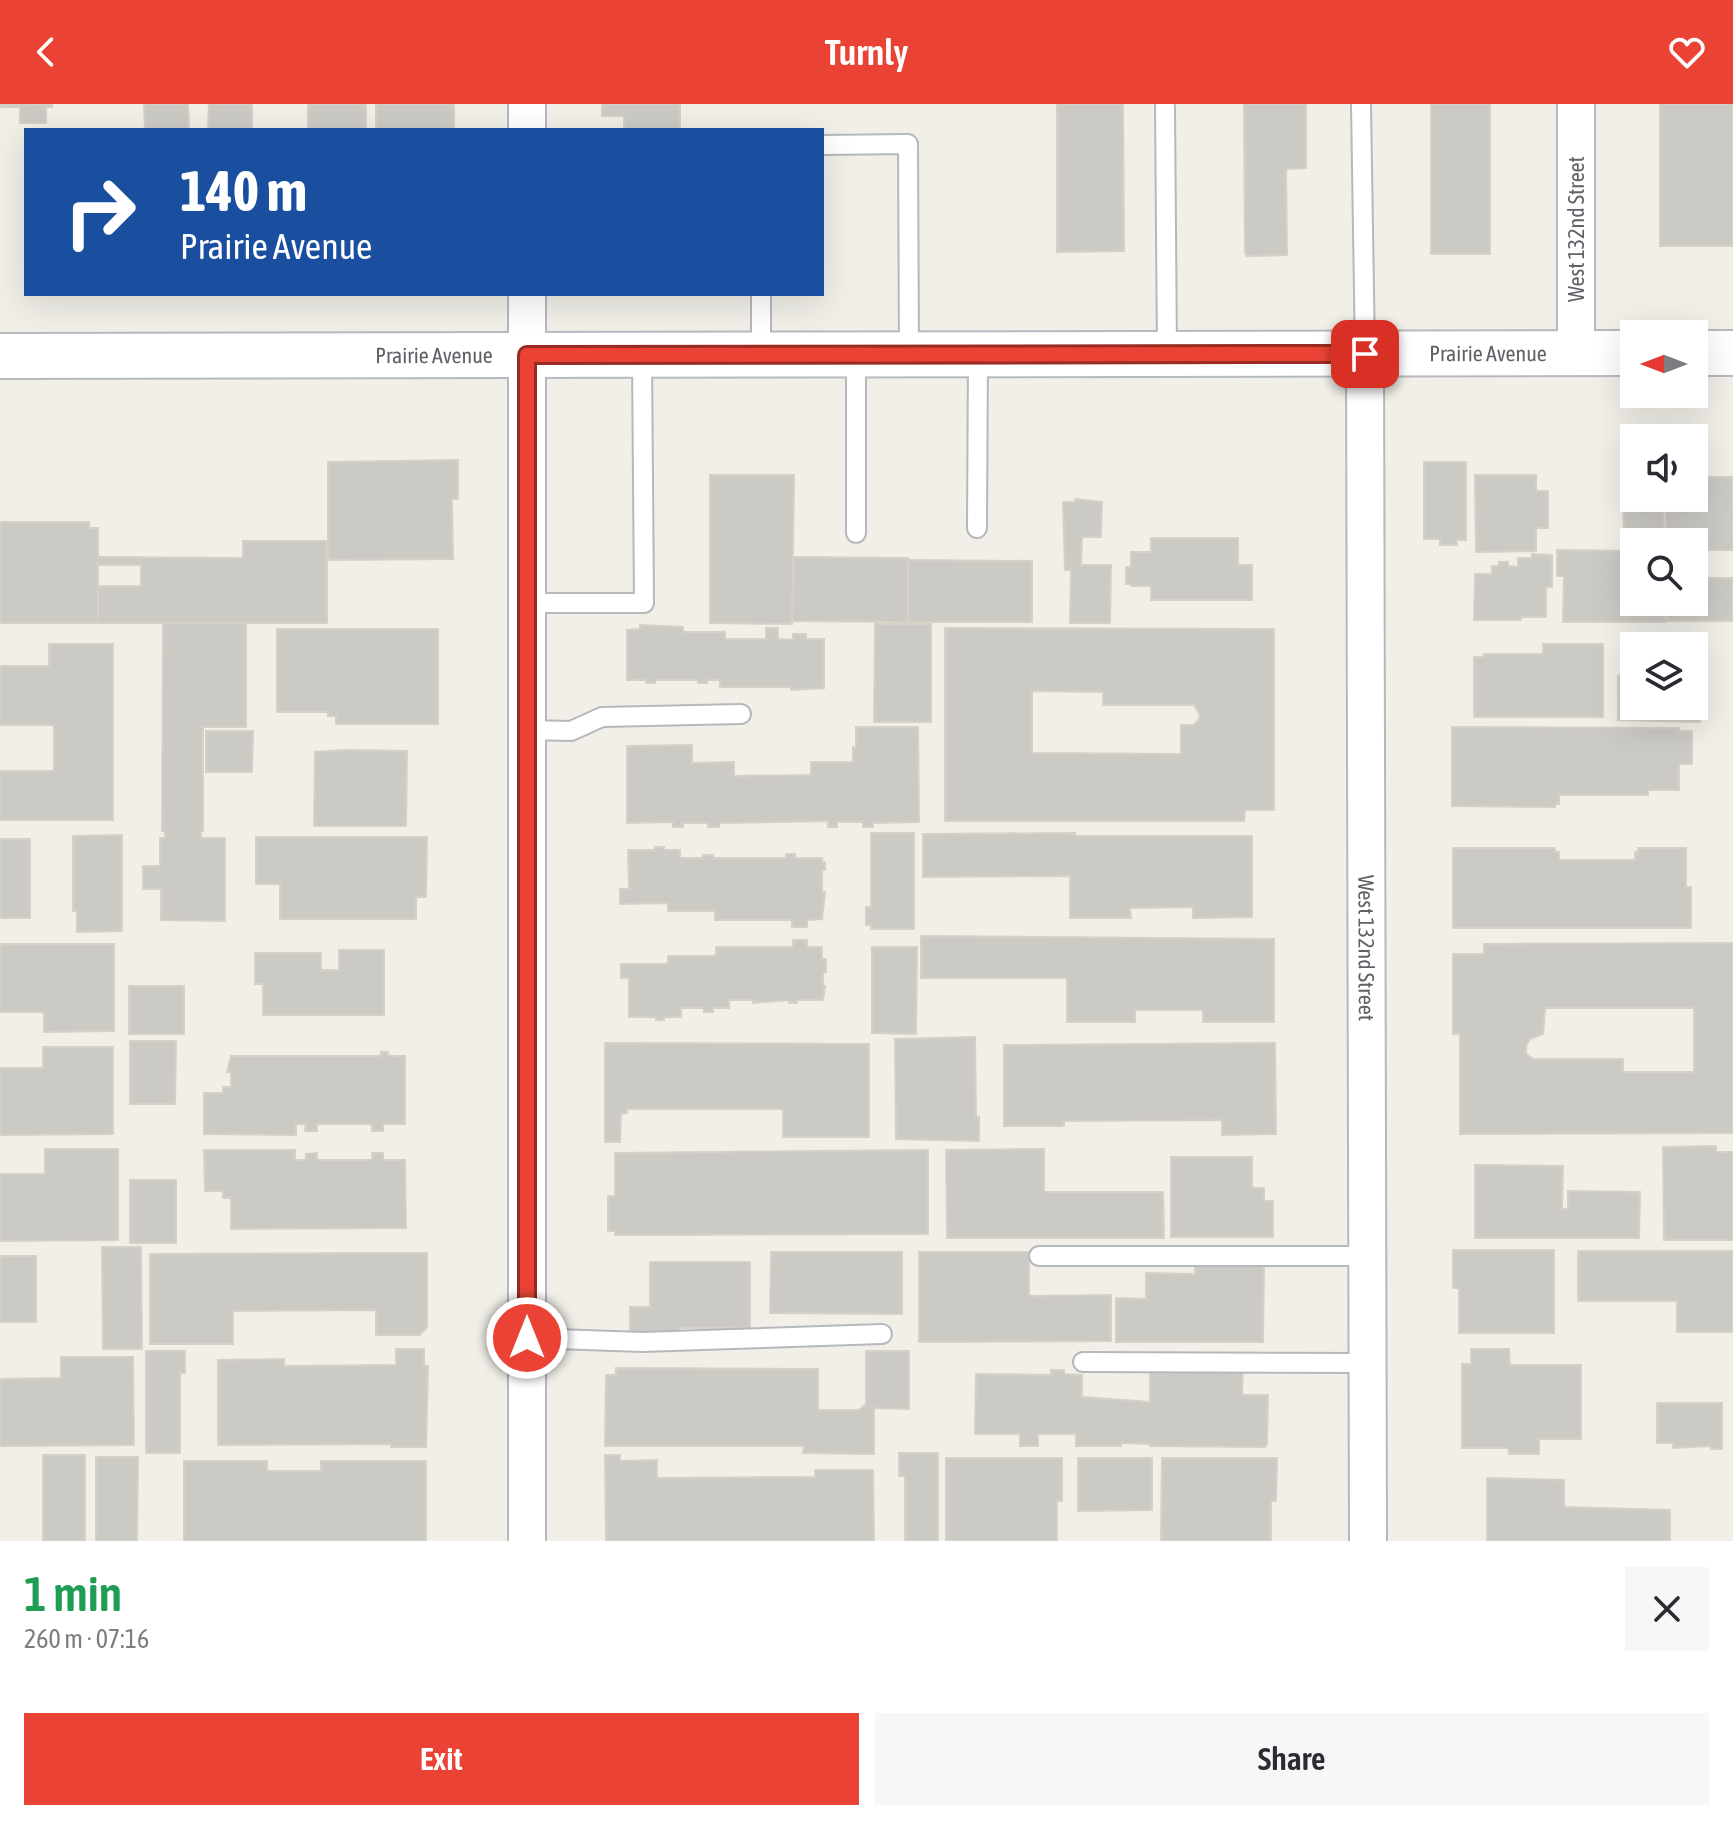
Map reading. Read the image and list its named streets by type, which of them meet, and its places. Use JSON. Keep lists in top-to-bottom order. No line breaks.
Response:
{"streets":{"main road":["Prairie Avenue"],"street":["West 132nd Street"]},"crossings":[["West 132nd Street","Prairie Avenue"]],"north":"left","page":{"header":"Turnly","turn":["140 m","Prairie Avenue"],"heading":["1 min","260 m · 07:16"],"buttons":["Exit","Share"]}}
